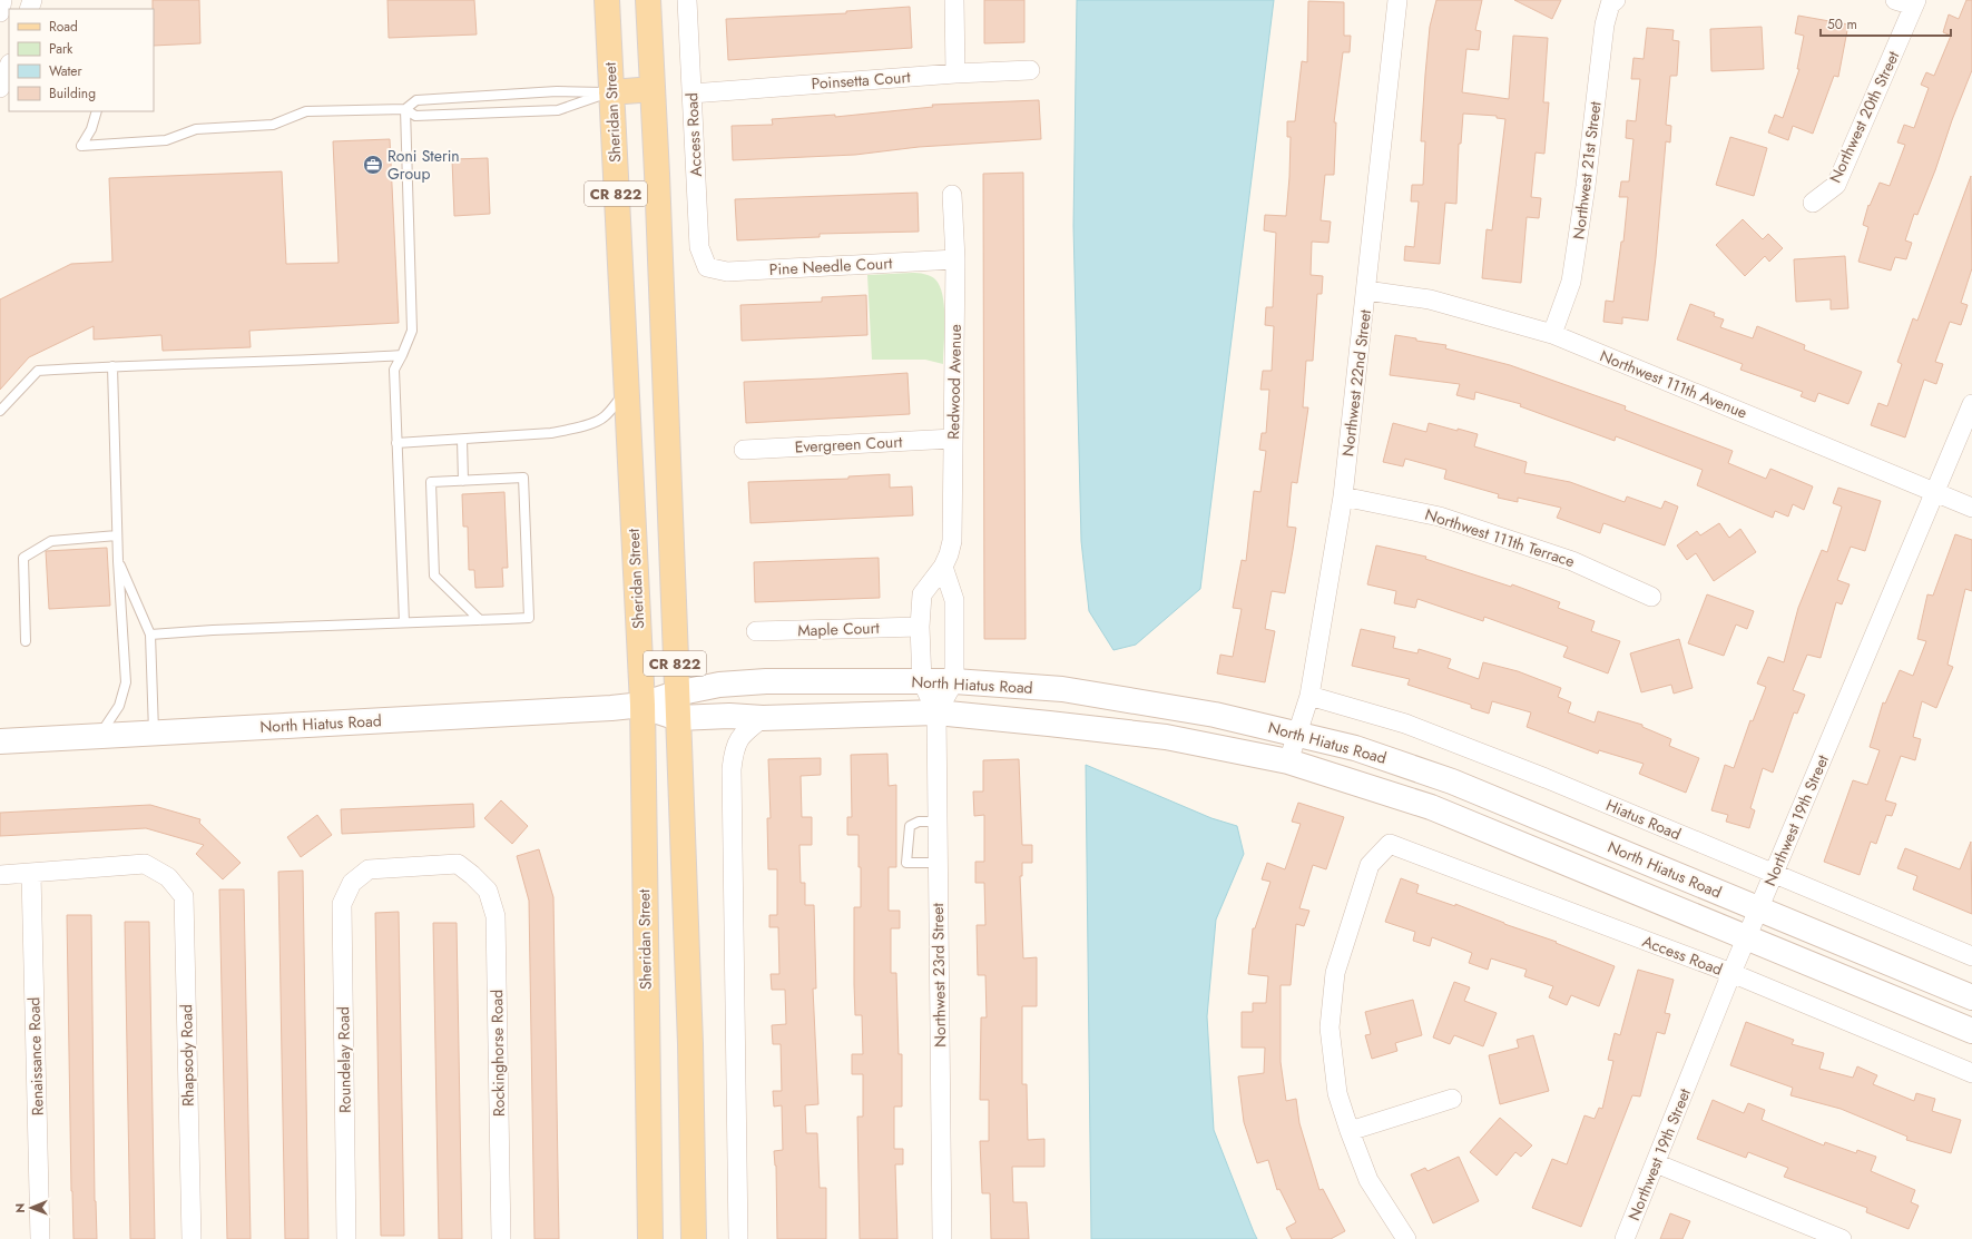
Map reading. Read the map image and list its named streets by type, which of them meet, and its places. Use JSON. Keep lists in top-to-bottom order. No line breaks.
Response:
{"streets":{"main road":["Sheridan Street","CR 822","North Hiatus Road"],"street":["Poinsetta Court","Northwest 20th Street","Access Road","Northwest 21st Street","Pine Needle Court","Redwood Avenue","Northwest 22nd Street","Northwest 111th Avenue","Evergreen Court","Northwest 111th Terrace","Maple Court","Hiatus Road","Northwest 19th Street","Northwest 23rd Street","Rockinghorse Road","Rhapsody Road","Renaissance Road","Roundelay Road"]},"crossings":[["Poinsetta Court","Access Road"],["Sheridan Street","North Hiatus Road"],["Access Road","Pine Needle Court"],["Access Road","Northwest 19th Street"],["Northwest 21st Street","Northwest 111th Avenue"],["CR 822","North Hiatus Road"],["Pine Needle Court","Redwood Avenue"],["Redwood Avenue","Evergreen Court"],["Redwood Avenue","Maple Court"],["Redwood Avenue","North Hiatus Road"],["Redwood Avenue","Northwest 23rd Street"],["Northwest 22nd Street","Northwest 111th Avenue"],["Northwest 22nd Street","Northwest 111th Terrace"],["Northwest 22nd Street","North Hiatus Road"],["Northwest 22nd Street","Hiatus Road"],["Northwest 111th Avenue","Northwest 19th Street"],["North Hiatus Road","Northwest 19th Street"],["North Hiatus Road","Northwest 23rd Street"],["Hiatus Road","Northwest 19th Street"],["Rockinghorse Road","Roundelay Road"],["Rhapsody Road","Renaissance Road"]],"places":{"office":["Roni Sterin Group"]},"legend":["Road","Park","Water","Building"],"scale_bar":"50 m","north":"left"}
